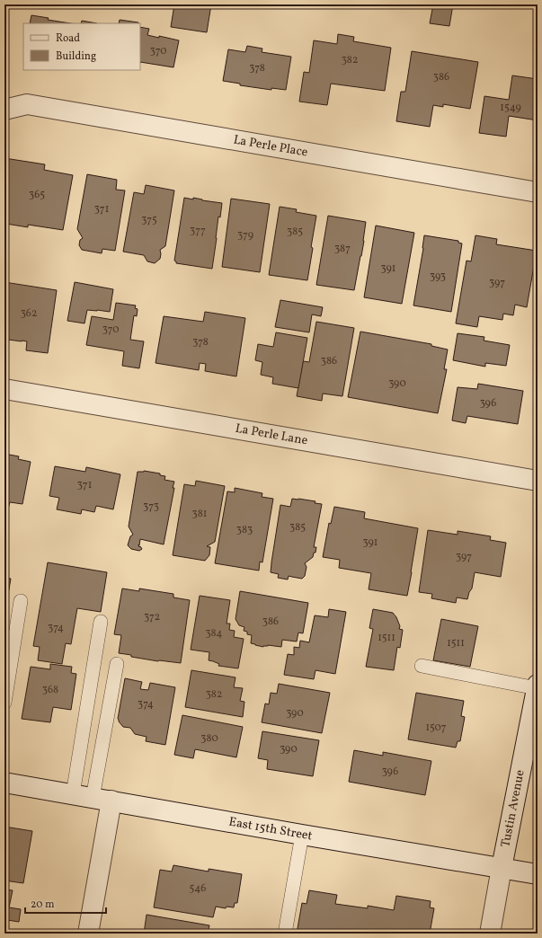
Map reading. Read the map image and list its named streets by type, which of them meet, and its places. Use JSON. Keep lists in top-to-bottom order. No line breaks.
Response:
{"streets":{"street":["La Perle Place","La Perle Lane","Tustin Avenue","East 15th Street"]},"crossings":[["Tustin Avenue","East 15th Street"]],"house_numbers":["370","382","378","386","1549","365","371","375","377","385","379","387","391","393","397","362","370","378","386","390","396","371","373","381","385","383","391","397","372","386","374","384","1511","1511","368","382","374","390","1507","380","390","396","546"],"legend":["Road","Building"],"scale_bar":"20 m"}
